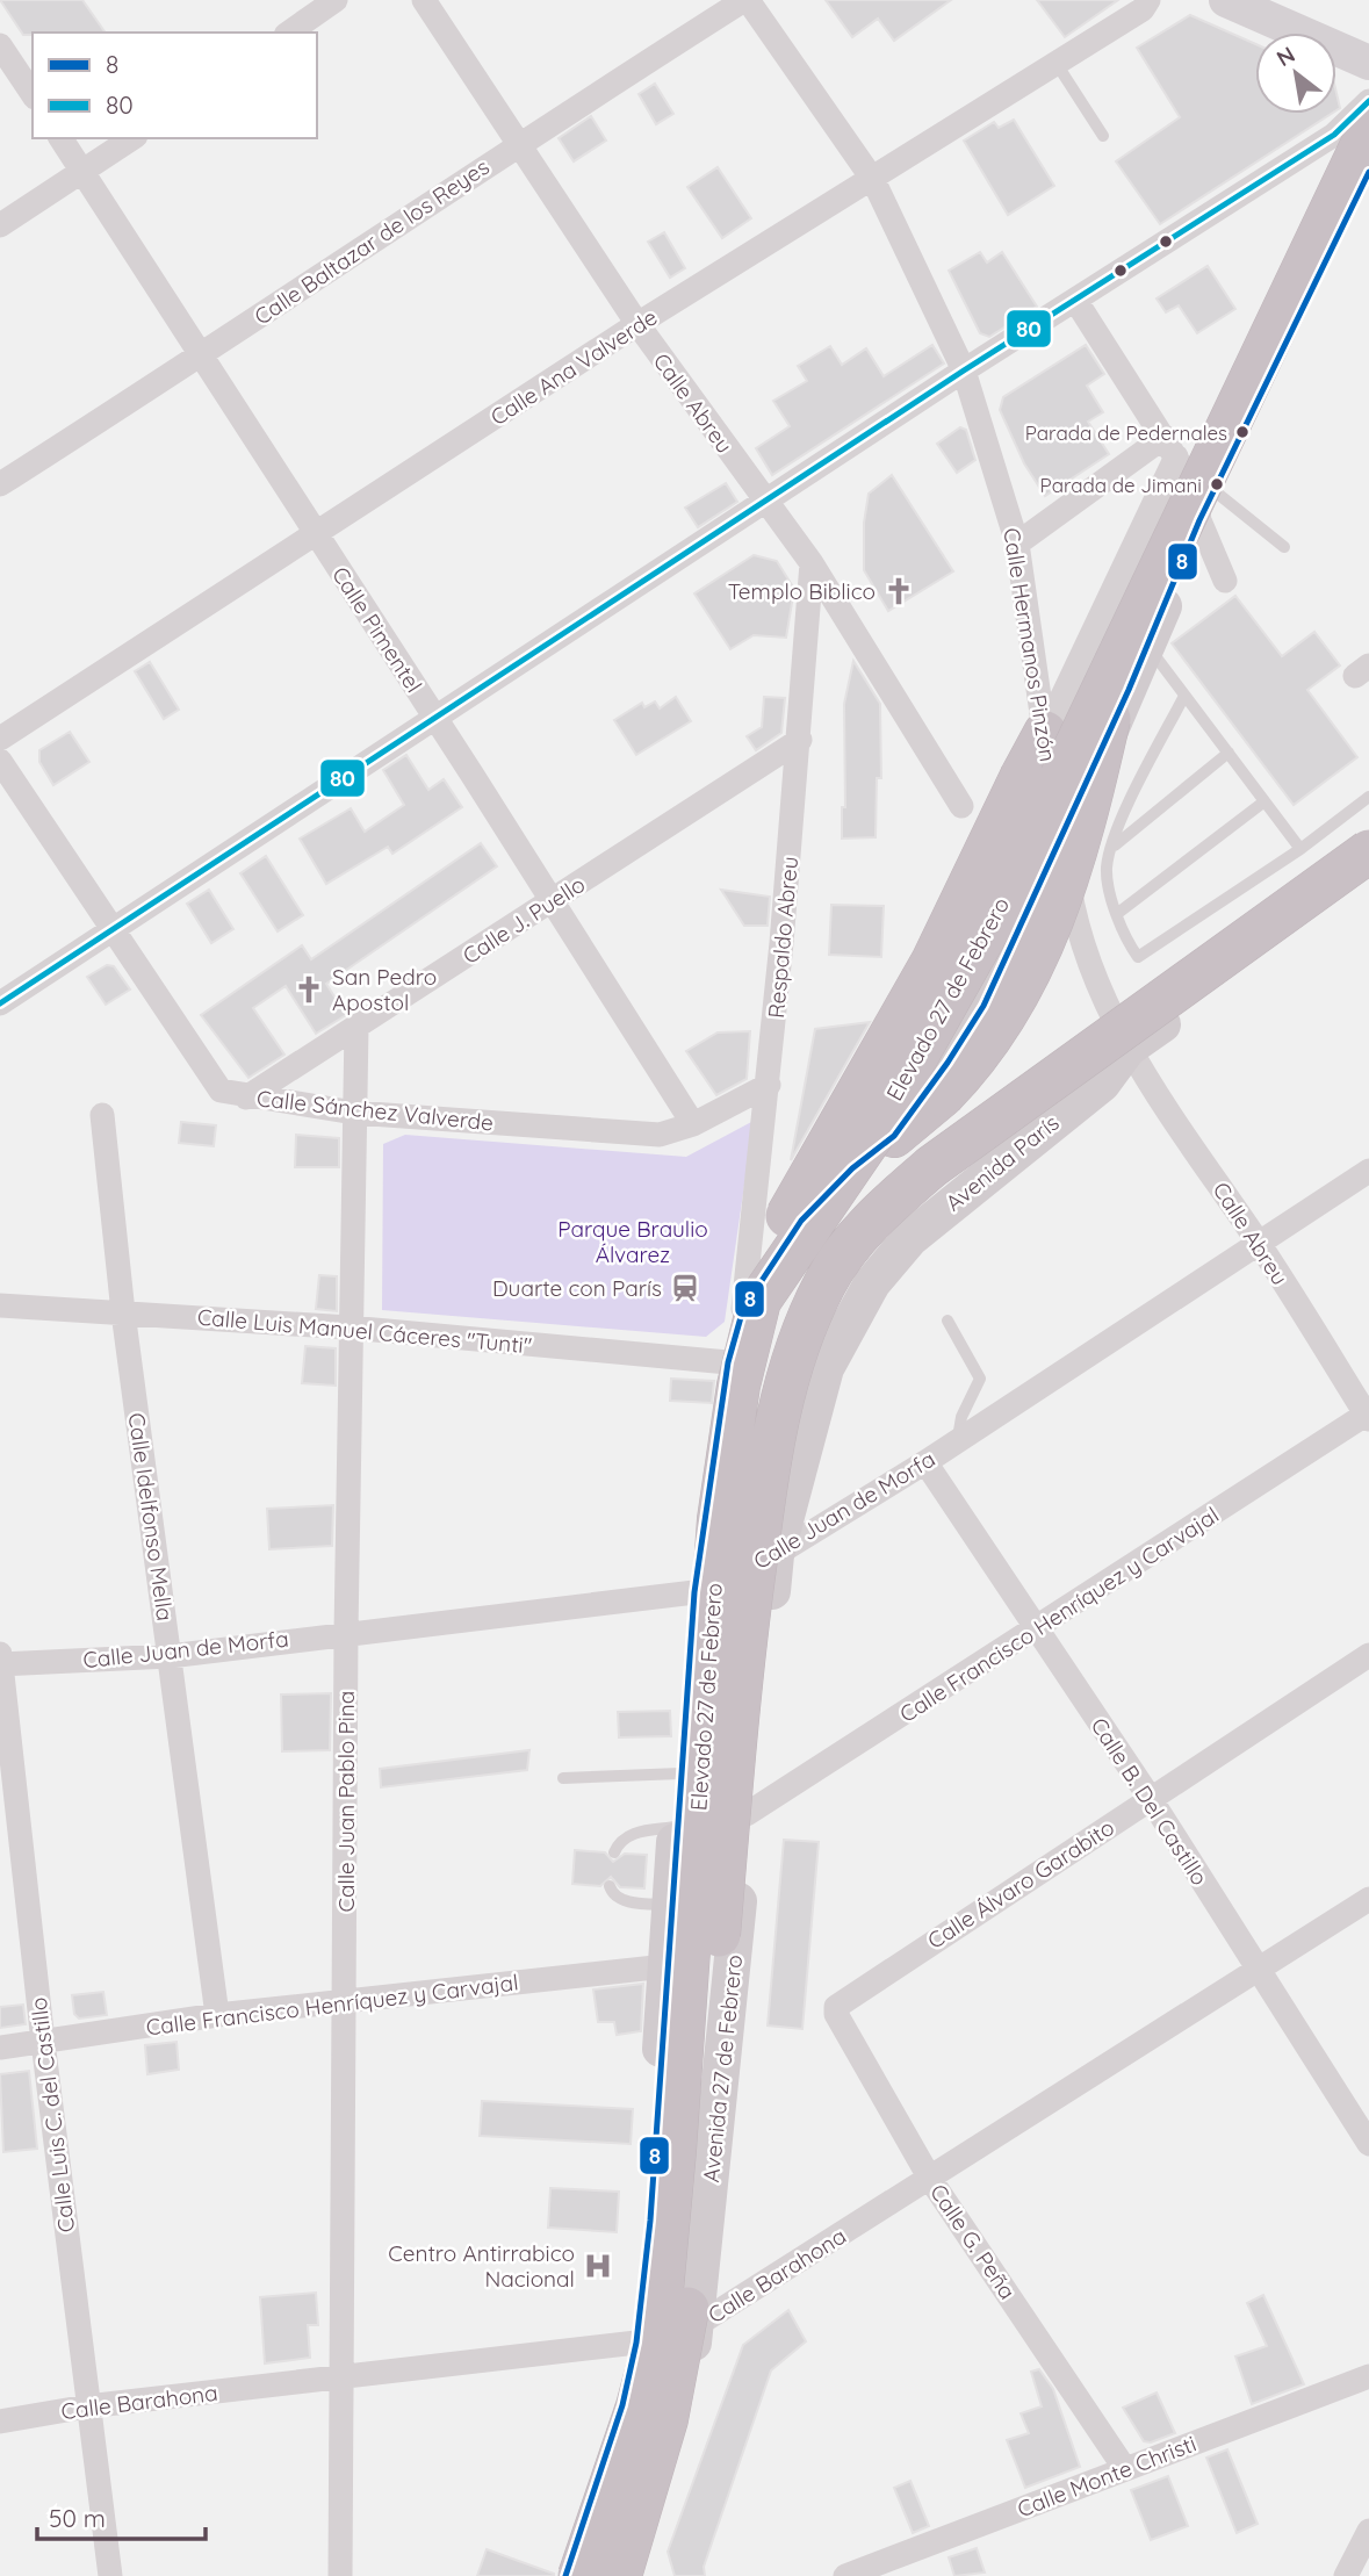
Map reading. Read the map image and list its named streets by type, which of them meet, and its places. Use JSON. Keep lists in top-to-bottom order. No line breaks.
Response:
{"streets":{"highway":["Elevado 27 de Febrero"],"main road":["Avenida París","Avenida 27 de Febrero"],"street":["Calle Baltazar de los Reyes","Calle Ana Valverde","Calle Abreu","Calle Pimentel","Calle Hermanos Pinzón","Calle J. Puello","Respaldo Abreu","Calle Sánchez Valverde","Calle Luis Manuel Cáceres \"Tunti\"","Calle Juan de Morfa","Calle Idelfonso Mella","Calle Francisco Henríquez y Carvajal","Calle Juan Pablo Pina","Calle B. Del Castillo","Calle Álvaro Garabito","Calle Luis C. del Castillo","Calle G. Peña","Calle Barahona","Calle Monte Christi"]},"crossings":[["Calle Baltazar de los Reyes","Calle Abreu"],["Calle Baltazar de los Reyes","Calle Pimentel"],["Calle Baltazar de los Reyes","Calle Hermanos Pinzón"],["Calle Ana Valverde","Calle Abreu"],["Calle Ana Valverde","Calle Pimentel"],["Calle Ana Valverde","Calle Hermanos Pinzón"],["Calle Abreu","Calle Hermanos Pinzón"],["Calle Abreu","Respaldo Abreu"],["Calle Abreu","Avenida París"],["Calle Abreu","Calle Juan de Morfa"],["Calle Abreu","Calle Francisco Henríquez y Carvajal"],["Calle Pimentel","Calle J. Puello"],["Calle Pimentel","Calle Sánchez Valverde"],["Calle Hermanos Pinzón","Avenida París"],["Calle J. Puello","Respaldo Abreu"],["Calle J. Puello","Calle Sánchez Valverde"],["Calle J. Puello","Calle Juan Pablo Pina"],["Respaldo Abreu","Elevado 27 de Febrero"],["Respaldo Abreu","Calle Sánchez Valverde"],["Calle Sánchez Valverde","Calle Juan Pablo Pina"],["Avenida París","Calle Juan de Morfa"],["Avenida París","Avenida 27 de Febrero"],["Calle Luis Manuel Cáceres \"Tunti\"","Calle Idelfonso Mella"],["Calle Luis Manuel Cáceres \"Tunti\"","Calle Juan Pablo Pina"],["Calle Juan de Morfa","Calle Idelfonso Mella"],["Calle Juan de Morfa","Calle Juan Pablo Pina"],["Calle Juan de Morfa","Calle B. Del Castillo"],["Calle Juan de Morfa","Avenida 27 de Febrero"],["Calle Juan de Morfa","Calle Luis C. del Castillo"],["Calle Idelfonso Mella","Calle Francisco Henríquez y Carvajal"],["Calle Francisco Henríquez y Carvajal","Calle Juan Pablo Pina"],["Calle Francisco Henríquez y Carvajal","Calle B. Del Castillo"],["Calle Francisco Henríquez y Carvajal","Avenida 27 de Febrero"],["Calle Francisco Henríquez y Carvajal","Calle Luis C. del Castillo"],["Calle Juan Pablo Pina","Calle Barahona"],["Calle B. Del Castillo","Calle Álvaro Garabito"],["Calle B. Del Castillo","Calle Barahona"],["Calle Álvaro Garabito","Calle G. Peña"],["Avenida 27 de Febrero","Calle Barahona"],["Calle Luis C. del Castillo","Calle Barahona"],["Calle G. Peña","Calle Barahona"],["Calle G. Peña","Calle Monte Christi"]],"parks":["Parque Braulio Álvarez"],"places":{"other":["Parada de Pedernales","Parada de Jimani"],"church":["Templo Biblico","San Pedro Apostol"],"station":["Duarte con París"],"hospital":["Centro Antirrabico Nacional"]},"lines":["transit line 80","transit line 8"],"legend":["8","80"],"scale_bar":"50 m","north":"top left"}
